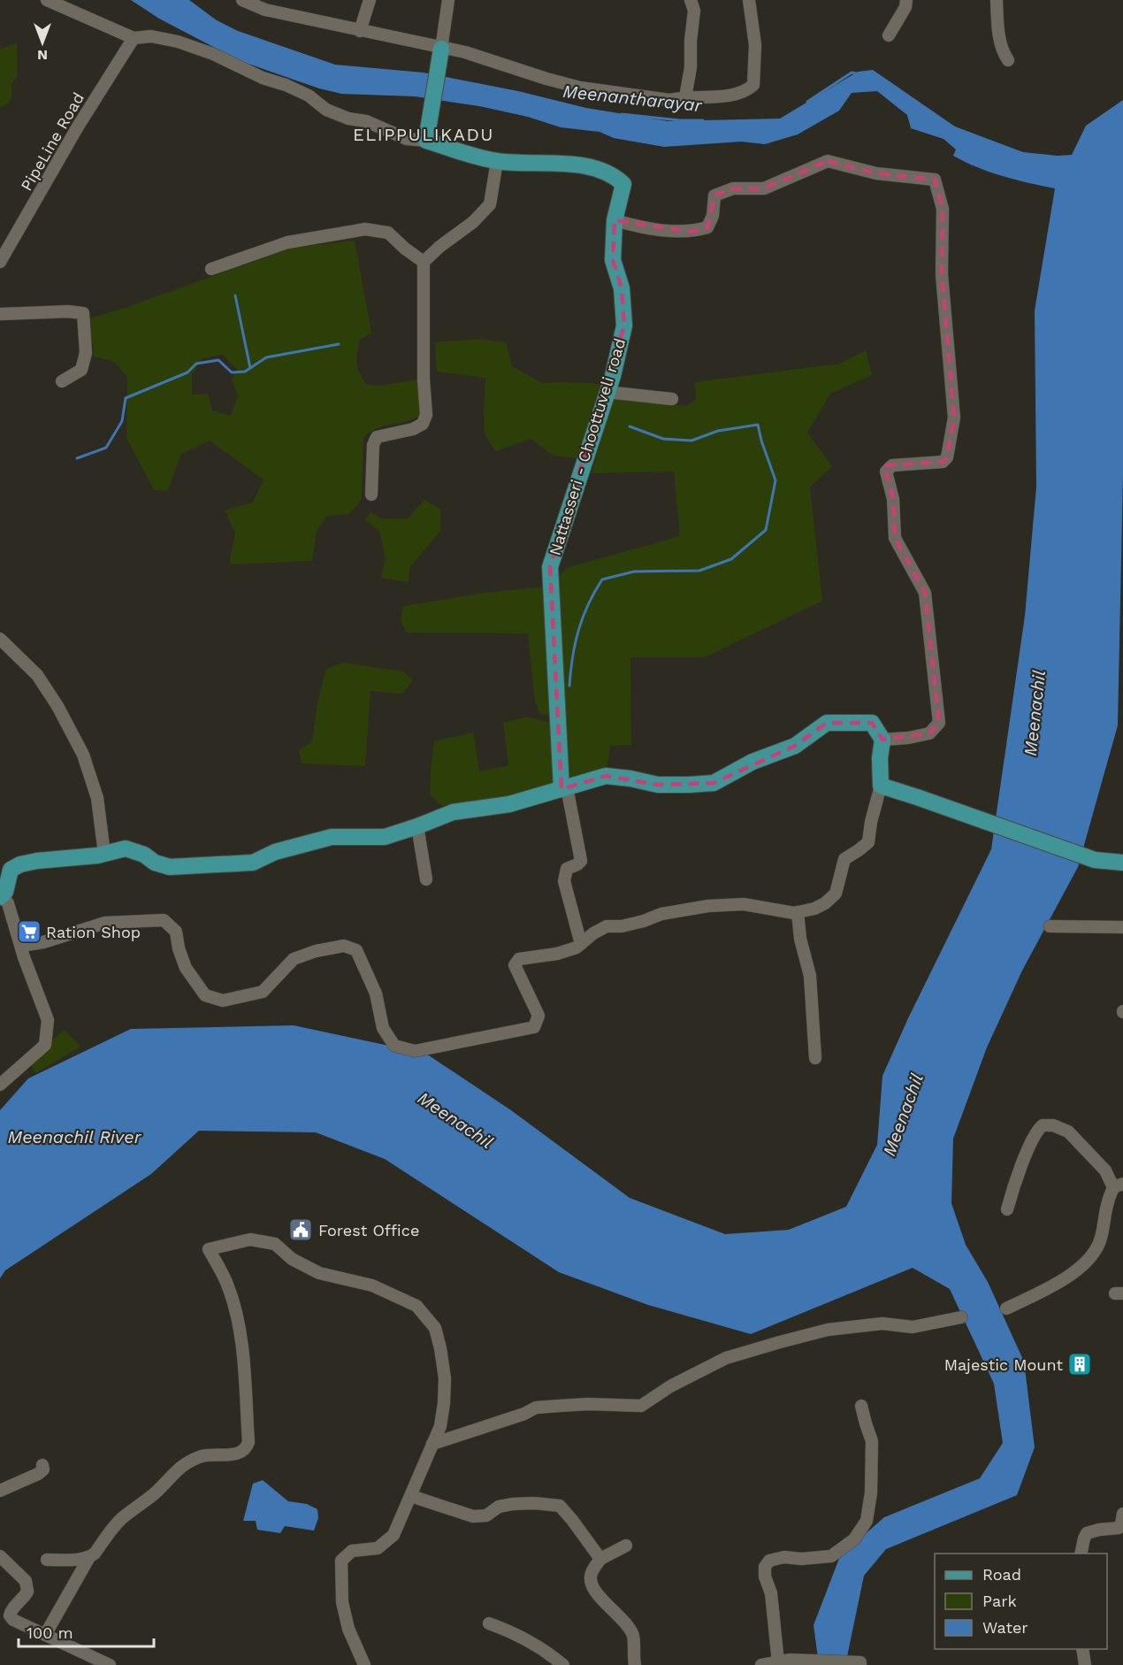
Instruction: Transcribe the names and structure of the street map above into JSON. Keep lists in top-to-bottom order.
{
  "streets": {
    "main road": ["Nattasseri - Choottuveli road"],
    "street": ["PipeLine Road"]
  },
  "crossings": [
    ["PipeLine Road", "Nattasseri - Choottuveli road"]
  ],
  "districts": ["ELIPPULIKADU"],
  "water": ["Meenantharayar", "Meenachil", "Meenachil River"],
  "places": {
    "supermarket": ["Ration Shop"],
    "public building": ["Forest Office"],
    "building": ["Majestic Mount"]
  },
  "legend": ["Road", "Park", "Water"],
  "scale_bar": "100 m",
  "north": "bottom"
}
